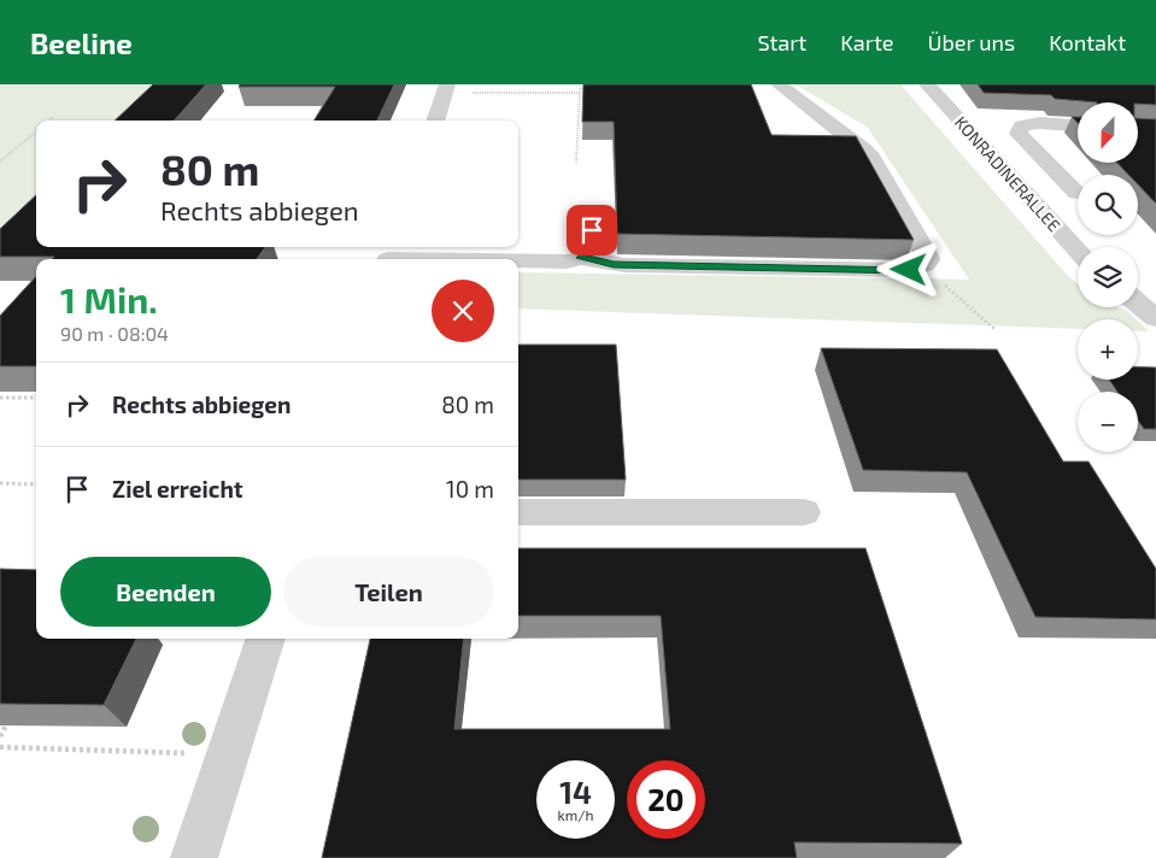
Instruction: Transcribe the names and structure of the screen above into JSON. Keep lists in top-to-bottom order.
{
  "streets": {
    "street": ["KONRADINERALLEE"]
  },
  "north": "bottom",
  "page": {
    "header": "Beeline",
    "nav": [
      "Start",
      "Karte",
      "Über uns",
      "Kontakt"
    ],
    "map_buttons": ["+", "−"],
    "turn": ["80 m", "Rechts abbiegen"],
    "heading": ["1 Min.", "90 m · 08:04"],
    "list": [
      {
        "name": "Rechts abbiegen",
        "value": "80 m"
      },
      {
        "name": "Ziel erreicht",
        "value": "10 m"
      }
    ],
    "buttons": ["Beenden", "Teilen"],
    "speed": "14 km/h",
    "limit": "20"
  }
}
